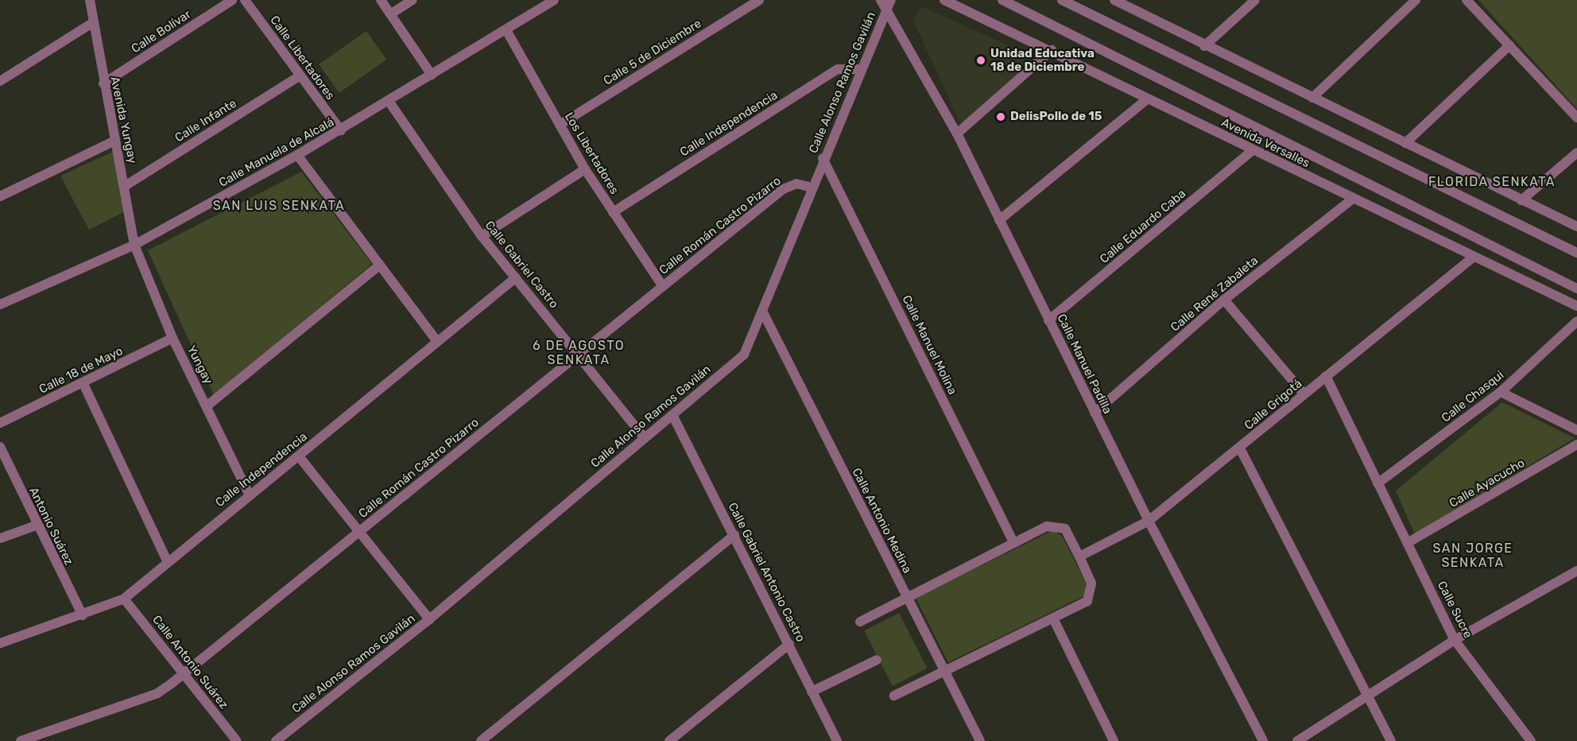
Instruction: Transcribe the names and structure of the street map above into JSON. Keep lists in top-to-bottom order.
{
  "streets": {
    "street": [
      "Calle Bolívar",
      "Calle 5 de Diciembre",
      "Calle Libertadores",
      "Calle Alonso Ramos Gavilán",
      "Avenida Yungay",
      "Calle Infante",
      "Calle Independencia",
      "Avenida Versalles",
      "Calle Manuela de Alcalá",
      "Los Libertadores",
      "Calle Román Castro Pizarro",
      "Calle Eduardo Caba",
      "Calle Gabriel Castro",
      "Calle René Zabaleta",
      "Calle Manuel Molina",
      "Calle Manuel Padilla",
      "Yungay",
      "Calle 18 de Mayo",
      "Calle Chasqui",
      "Calle Grigotá",
      "Calle Ayacucho",
      "Calle Antonio Medina",
      "Antonio Suárez",
      "Calle Gabriel Antonio Castro",
      "Calle Sucre",
      "Calle Antonio Suárez"
    ]
  },
  "crossings": [
    ["Calle Bolívar", "Avenida Yungay"],
    ["Calle 5 de Diciembre", "Los Libertadores"],
    ["Calle Libertadores", "Calle Infante"],
    ["Calle Libertadores", "Calle Manuela de Alcalá"],
    ["Calle Alonso Ramos Gavilán", "Calle Independencia"],
    ["Calle Alonso Ramos Gavilán", "Calle Román Castro Pizarro"],
    ["Calle Alonso Ramos Gavilán", "Calle Gabriel Castro"],
    ["Calle Alonso Ramos Gavilán", "Calle Manuel Molina"],
    ["Calle Alonso Ramos Gavilán", "Calle Manuel Padilla"],
    ["Calle Alonso Ramos Gavilán", "Calle Antonio Medina"],
    ["Calle Alonso Ramos Gavilán", "Calle Gabriel Antonio Castro"],
    ["Avenida Yungay", "Calle Infante"],
    ["Avenida Yungay", "Calle Manuela de Alcalá"],
    ["Avenida Yungay", "Yungay"],
    ["Calle Independencia", "Los Libertadores"],
    ["Calle Independencia", "Calle Gabriel Castro"],
    ["Calle Independencia", "Yungay"],
    ["Calle Independencia", "Antonio Suárez"],
    ["Calle Independencia", "Calle Antonio Suárez"],
    ["Avenida Versalles", "Calle Eduardo Caba"],
    ["Avenida Versalles", "Calle René Zabaleta"],
    ["Avenida Versalles", "Calle Grigotá"],
    ["Calle Manuela de Alcalá", "Los Libertadores"],
    ["Calle Manuela de Alcalá", "Calle Gabriel Castro"],
    ["Calle Manuela de Alcalá", "Yungay"],
    ["Los Libertadores", "Calle Román Castro Pizarro"],
    ["Calle Román Castro Pizarro", "Calle Gabriel Castro"],
    ["Calle Román Castro Pizarro", "Calle Antonio Suárez"],
    ["Calle Eduardo Caba", "Calle Manuel Padilla"],
    ["Calle René Zabaleta", "Calle Manuel Padilla"],
    ["Calle Manuel Padilla", "Calle Grigotá"],
    ["Yungay", "Calle 18 de Mayo"],
    ["Calle Chasqui", "Calle Sucre"],
    ["Calle Grigotá", "Calle Sucre"],
    ["Calle Ayacucho", "Calle Sucre"]
  ],
  "districts": [
    "FLORIDA SENKATA",
    "SAN LUIS SENKATA",
    "6 DE AGOSTO SENKATA",
    "SAN JORGE SENKATA"
  ],
  "places": ["Unidad Educativa 18 de Diciembre", "DelisPollo de 15"]
}
